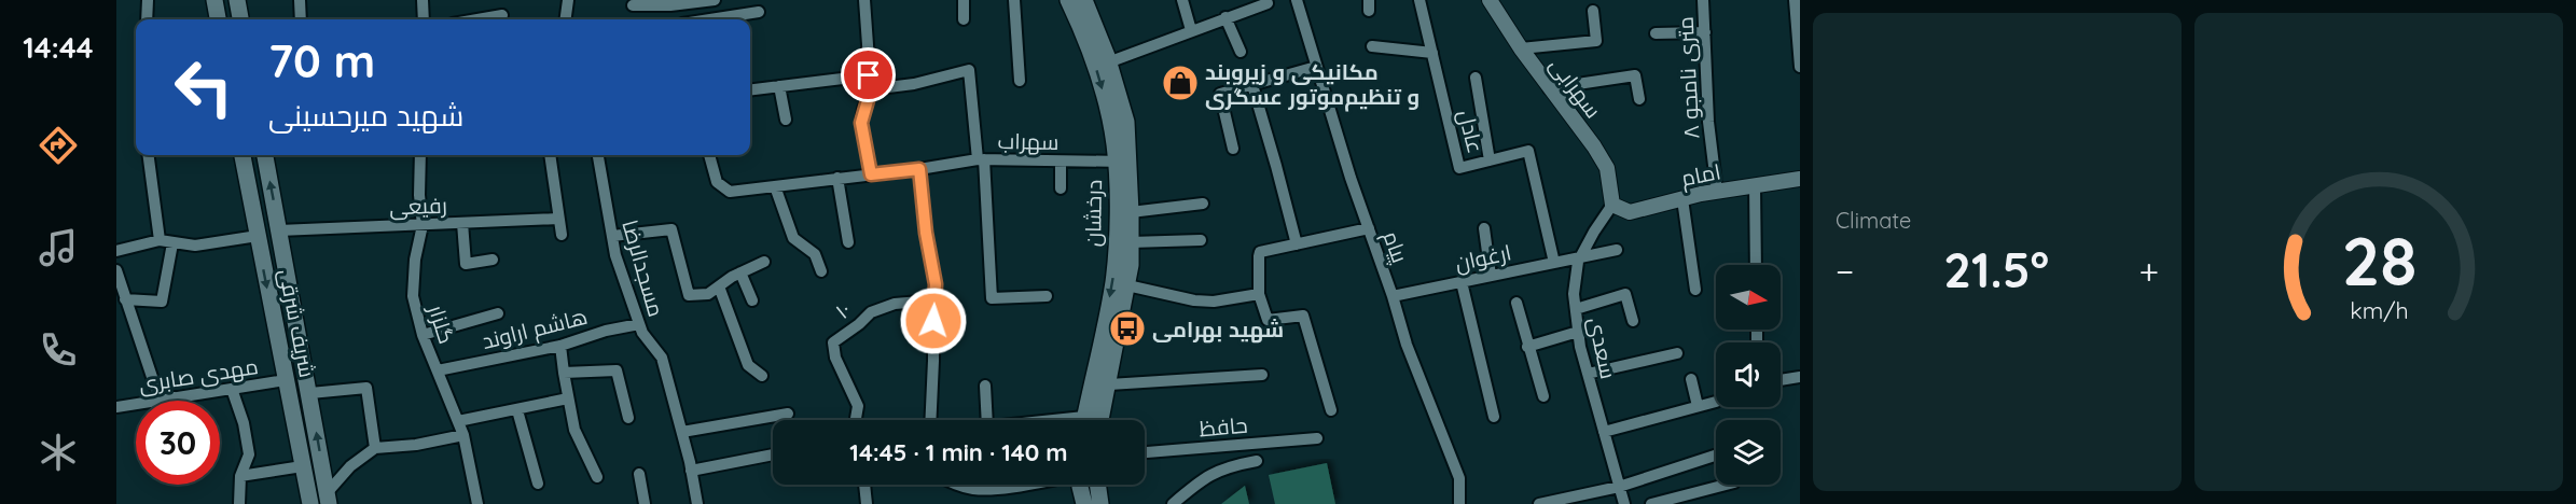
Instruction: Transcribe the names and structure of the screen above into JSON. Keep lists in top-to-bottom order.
{
  "streets": {
    "main road": ["درخشان", "شریف شرقی"],
    "street": [
      "۸ متری نامجو",
      "سهرابی",
      "عادل",
      "سهراب",
      "امام",
      "رفیعی",
      "پیام",
      "ارغوان",
      "مسجدالرضا",
      "۱۰",
      "گلزار",
      "هاشم اراوند",
      "سعدی",
      "مهدی صابری",
      "حافظ"
    ]
  },
  "crossings": [
    ["۸ متری نامجو", "امام"],
    ["سهرابی", "امام"],
    ["سهرابی", "سعدی"],
    ["عادل", "ارغوان"],
    ["سهراب", "درخشان"],
    ["امام", "سعدی"],
    ["رفیعی", "شریف شرقی"],
    ["رفیعی", "گلزار"],
    ["پیام", "ارغوان"],
    ["ارغوان", "سعدی"],
    ["مسجدالرضا", "هاشم اراوند"],
    ["شریف شرقی", "مهدی صابری"],
    ["گلزار", "هاشم اراوند"]
  ],
  "places": {
    "shop": ["مکانیکی و زیروبند و تنظیم‌موتور عسگری"],
    "bus stop": ["شهید بهرامی"]
  },
  "north": "right",
  "page": {
    "tabs": "14:44",
    "tile": "Climate",
    "turn": ["70 m", "شهید میرحسینی"],
    "heat": ["−", "21.5°", "+"],
    "limit": "30",
    "trip": "14:45 · 1 min · 140 m",
    "gauge": ["28", "km/h"]
  }
}
